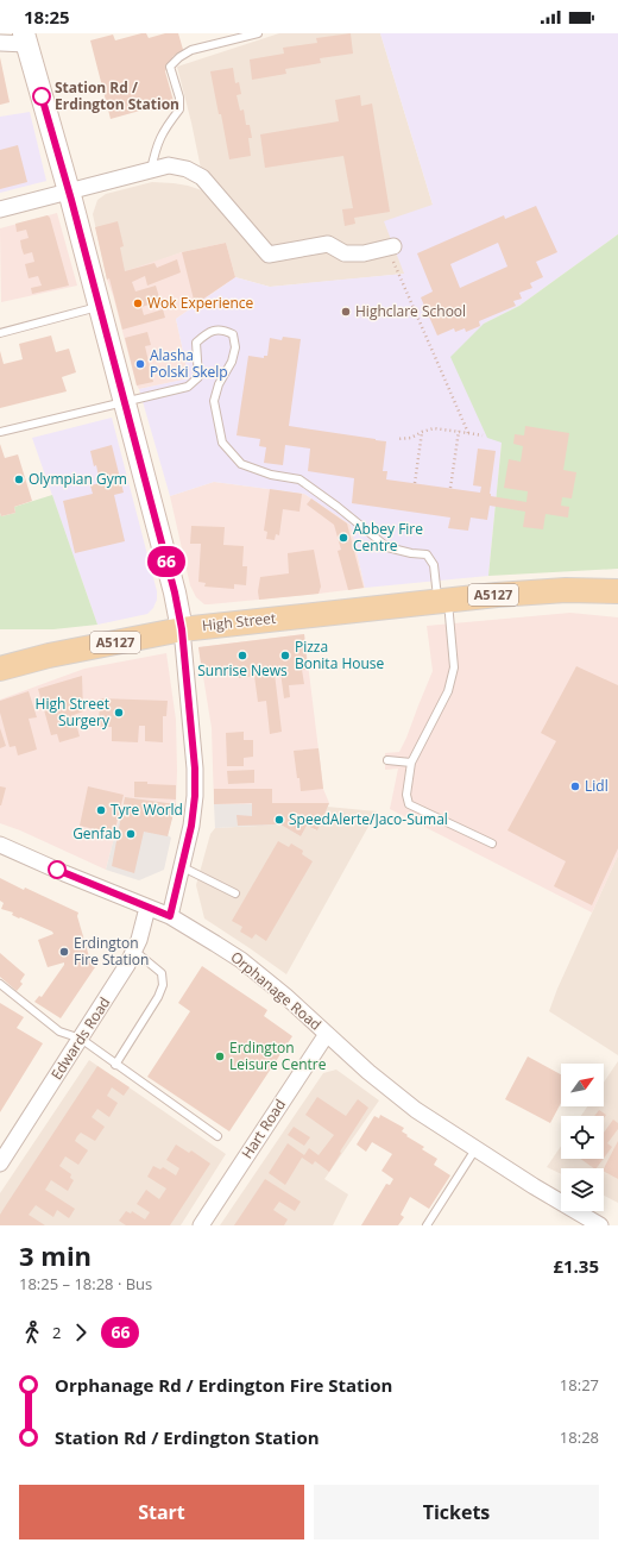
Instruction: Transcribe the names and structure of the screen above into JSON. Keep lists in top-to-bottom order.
{
  "streets": {
    "main road": ["A5127", "High Street"],
    "street": ["Orphanage Road", "Edwards Road", "Hart Road"]
  },
  "crossings": [
    ["A5127", "High Street"],
    ["Orphanage Road", "Edwards Road"],
    ["Orphanage Road", "Hart Road"]
  ],
  "places": [
    "Station Rd / Erdington Station",
    "Wok Experience",
    "Highclare School",
    "Alasha Polski Skelp",
    "Olympian Gym",
    "Abbey Fire Centre",
    "Sunrise News",
    "Pizza Bonita House",
    "High Street Surgery",
    "Lidl",
    "Tyre World",
    "SpeedAlerte/Jaco-Sumal",
    "Genfab",
    "Erdington Fire Station",
    "Erdington Leisure Centre"
  ],
  "lines": ["bus line 66"],
  "north": "top right",
  "page": {
    "status": "18:25",
    "on_map": "66",
    "heading": ["3 min", "18:25 – 18:28 · Bus", "£1.35"],
    "legs": ["2", "66"],
    "list": [
      {
        "name": "Orphanage Rd / Erdington Fire Station",
        "value": "18:27"
      },
      {
        "name": "Station Rd / Erdington Station",
        "value": "18:28"
      }
    ],
    "buttons": ["Start", "Tickets"]
  }
}
